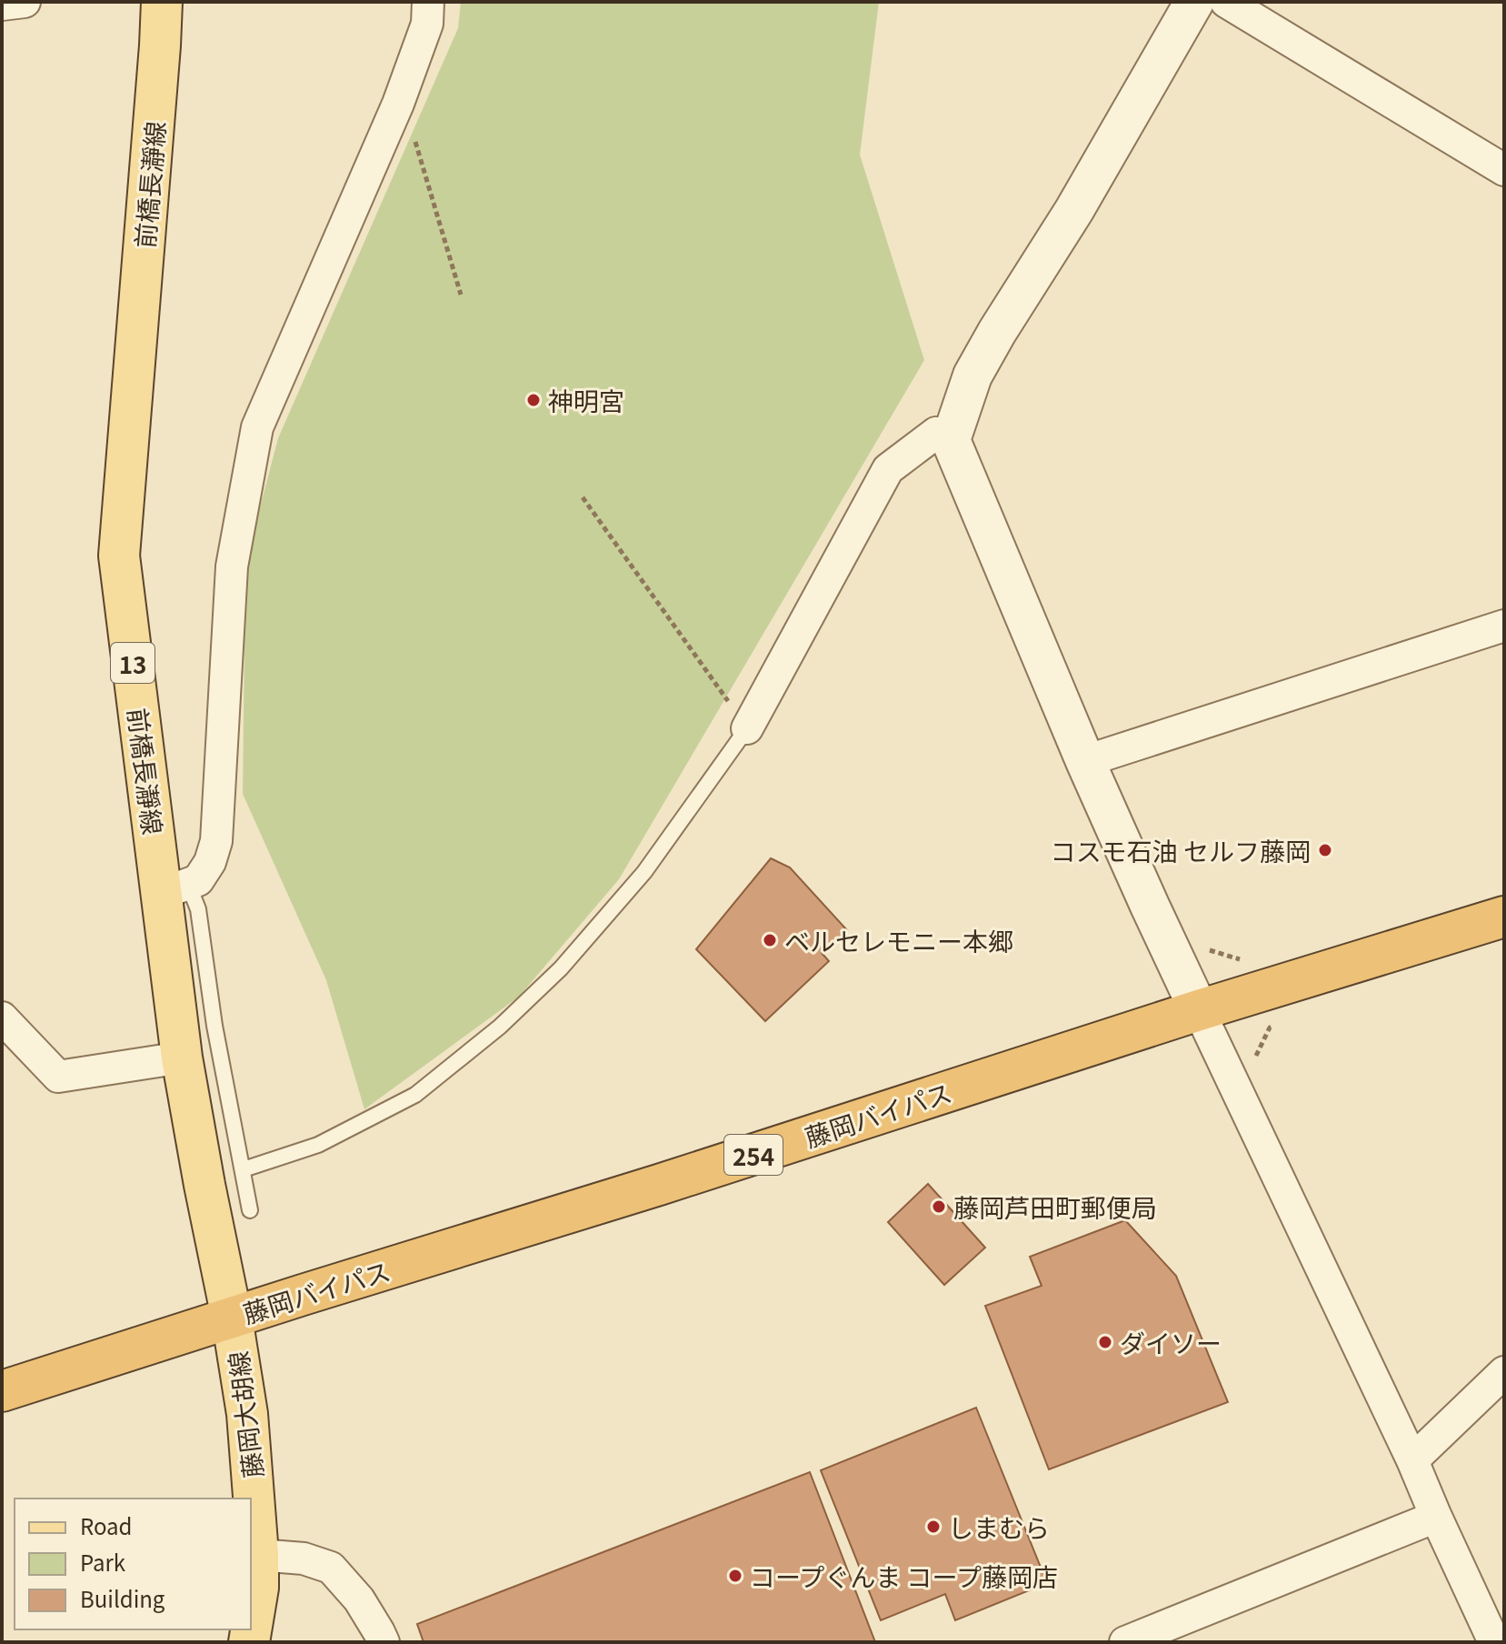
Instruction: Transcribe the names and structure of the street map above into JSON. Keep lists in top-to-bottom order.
{
  "streets": {
    "highway": ["藤岡バイパス", "254"],
    "main road": ["前橋長瀞線", "13", "藤岡大胡線"]
  },
  "crossings": [
    ["前橋長瀞線", "藤岡バイパス"],
    ["前橋長瀞線", "藤岡大胡線"],
    ["藤岡バイパス", "藤岡大胡線"]
  ],
  "places": [
    "神明宮",
    "コスモ石油 セルフ藤岡",
    "ベルセレモニー本郷",
    "藤岡芦田町郵便局",
    "ダイソー",
    "しまむら",
    "コープぐんま コープ藤岡店"
  ],
  "legend": ["Road", "Park", "Building"]
}
